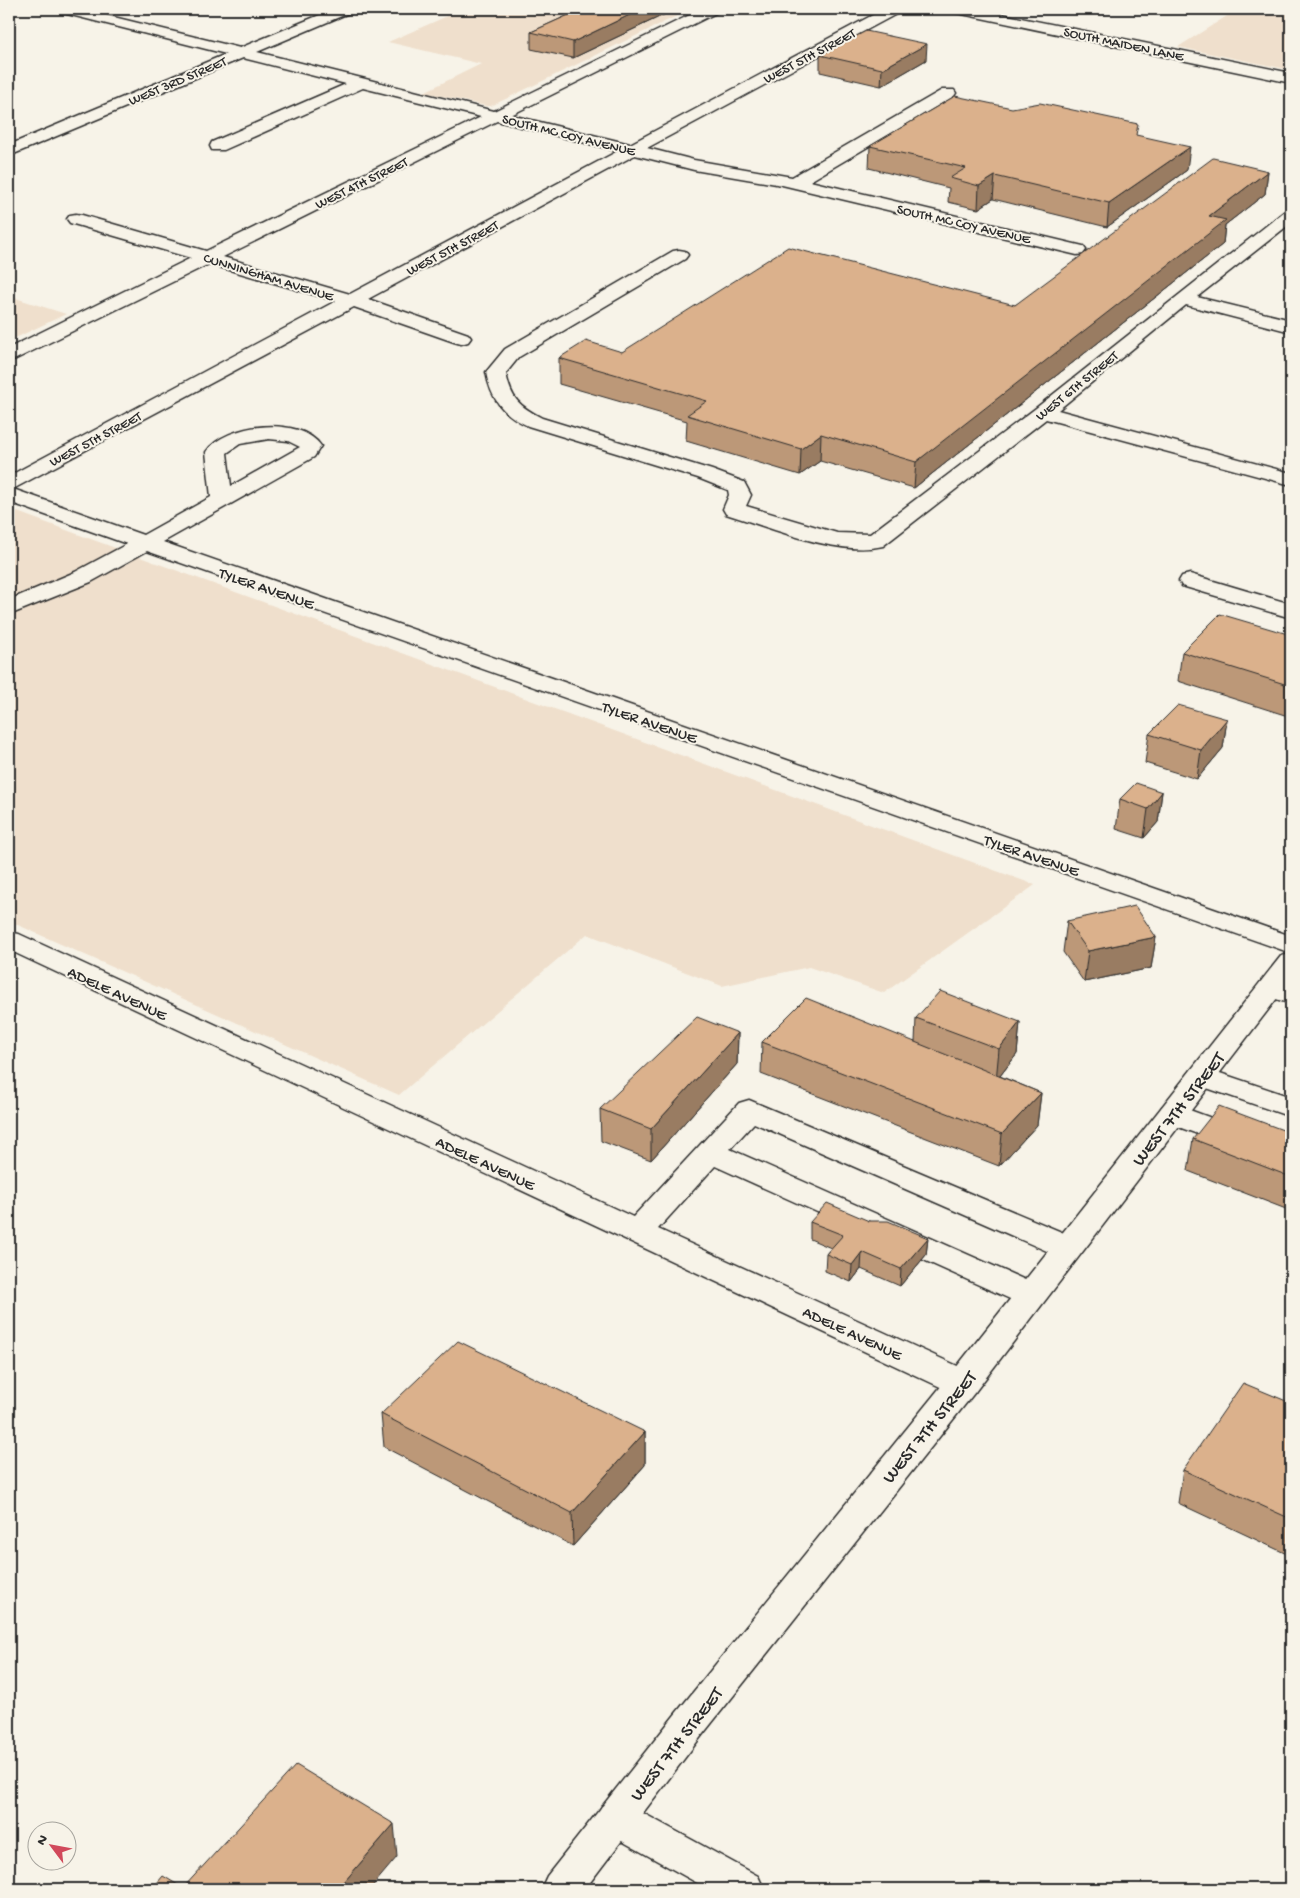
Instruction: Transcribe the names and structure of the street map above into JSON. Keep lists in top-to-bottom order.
{
  "streets": {
    "street": [
      "SOUTH MAIDEN LANE",
      "WEST 5TH STREET",
      "WEST 3RD STREET",
      "SOUTH MC COY AVENUE",
      "WEST 4TH STREET",
      "CUNNINGHAM AVENUE",
      "WEST 6TH STREET",
      "TYLER AVENUE",
      "ADELE AVENUE",
      "WEST 7TH STREET"
    ]
  },
  "crossings": [
    ["WEST 5TH STREET", "SOUTH MC COY AVENUE"],
    ["WEST 5TH STREET", "CUNNINGHAM AVENUE"],
    ["WEST 3RD STREET", "SOUTH MC COY AVENUE"],
    ["SOUTH MC COY AVENUE", "WEST 4TH STREET"],
    ["WEST 4TH STREET", "CUNNINGHAM AVENUE"],
    ["ADELE AVENUE", "WEST 7TH STREET"]
  ],
  "north": "top left"
}
